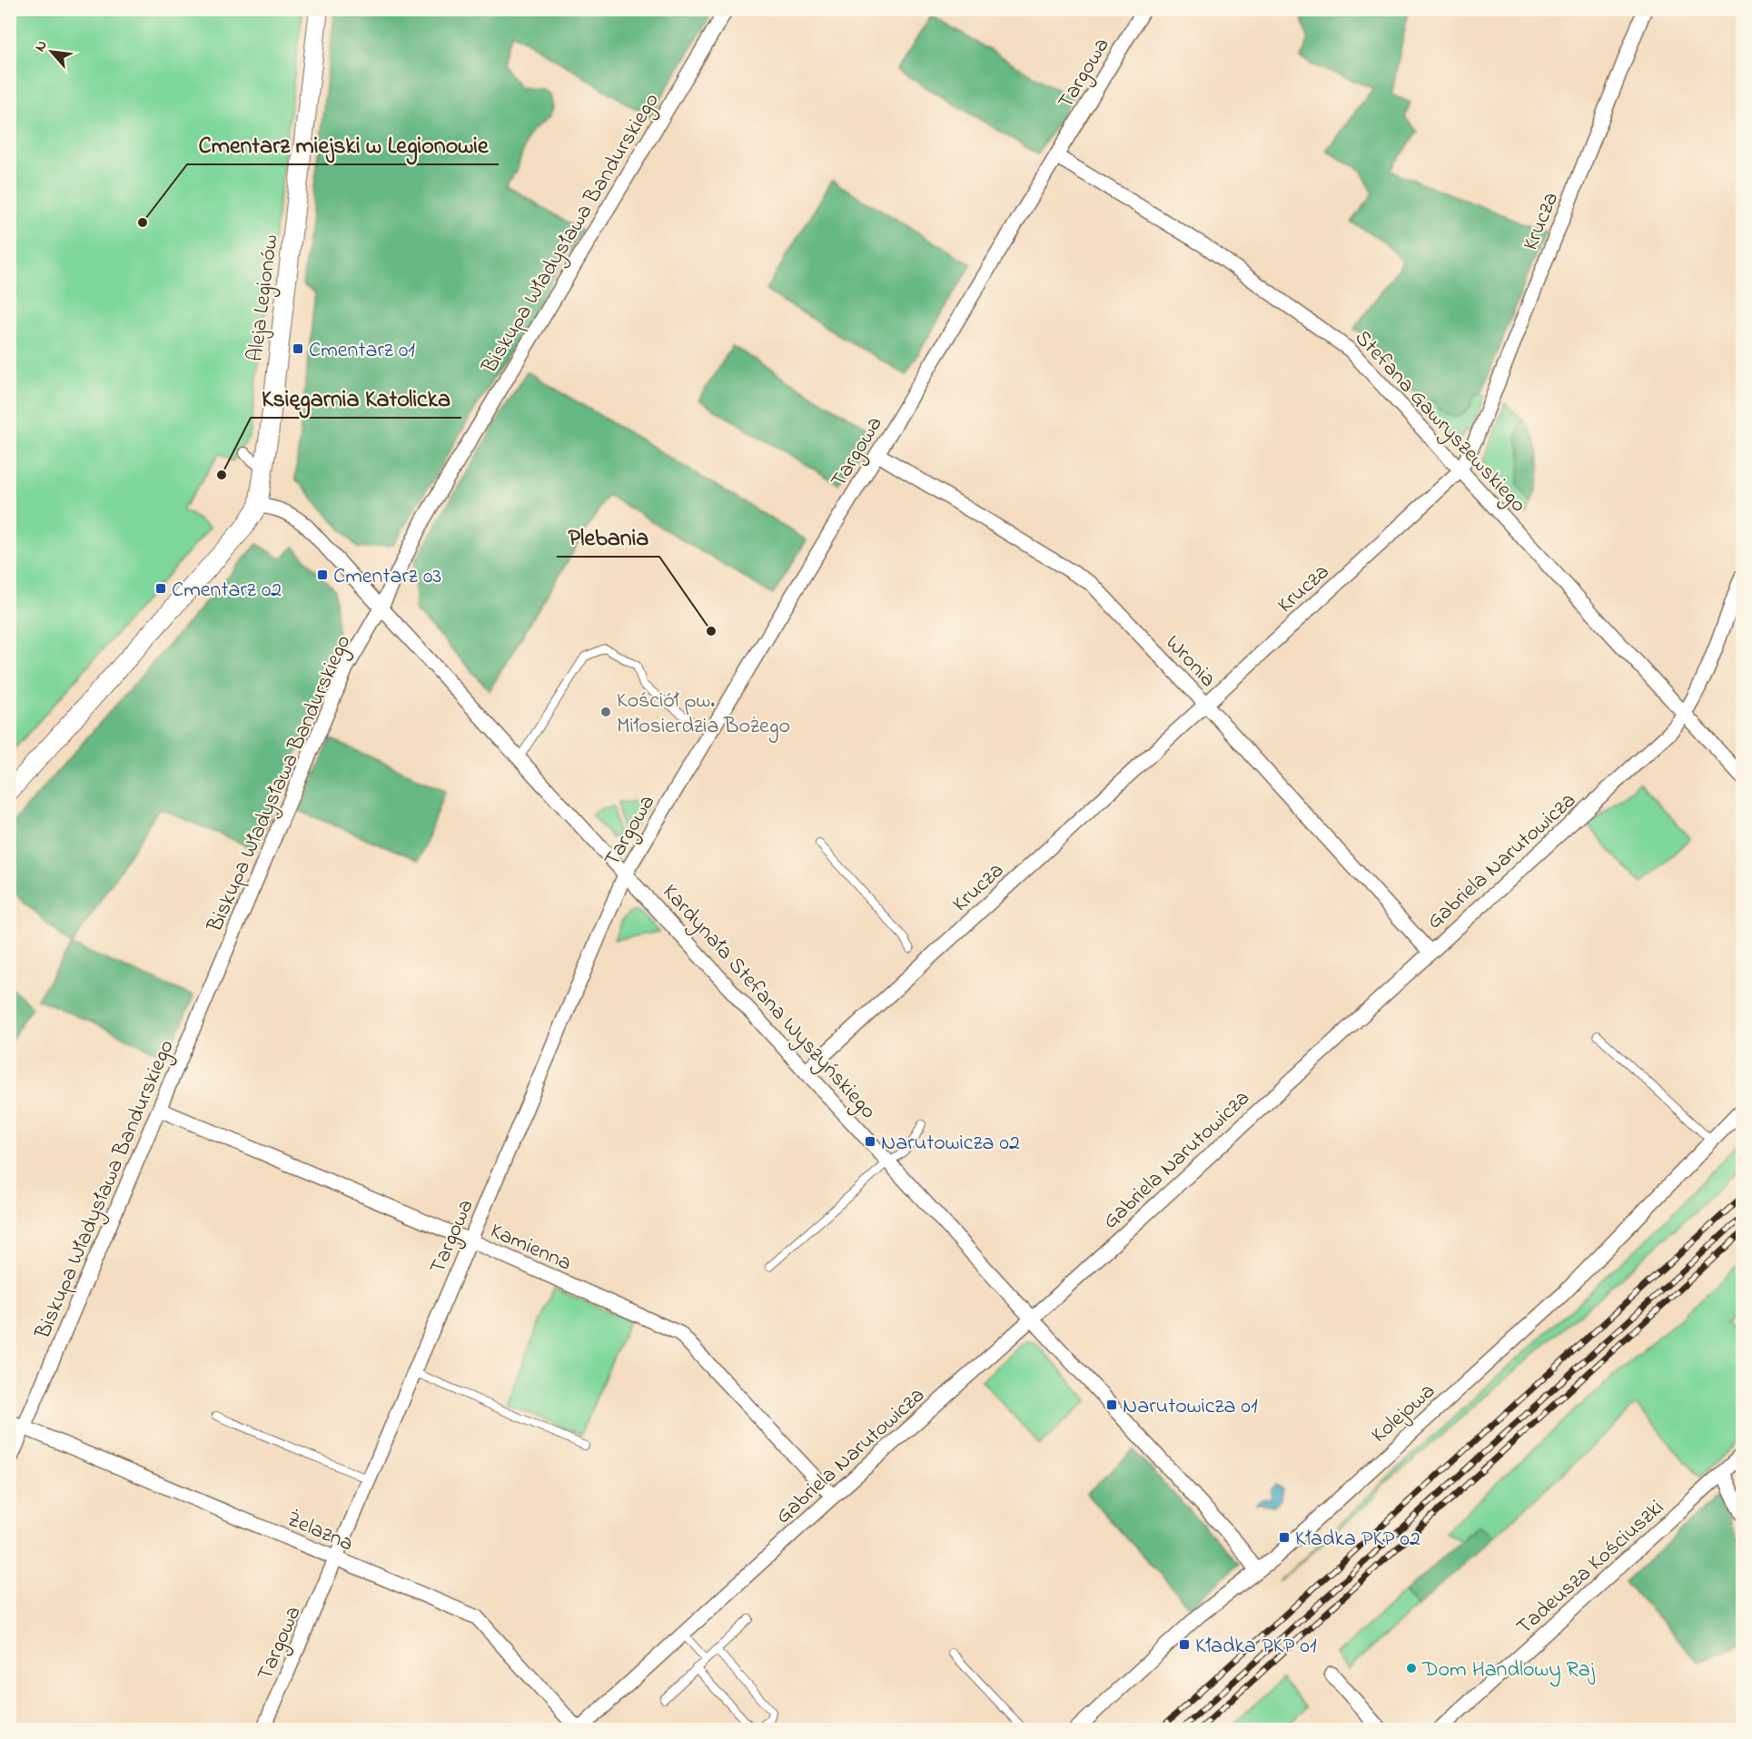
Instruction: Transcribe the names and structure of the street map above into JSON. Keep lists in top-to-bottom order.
{
  "streets": {
    "street": [
      "Targowa",
      "Krucza",
      "Biskupa Władysława Bandurskiego",
      "Aleja Legionów",
      "Stefana Gawryszewskiego",
      "Wronia",
      "Gabriela Narutowicza",
      "Kardynała Stefana Wyszyńskiego",
      "Kamienna",
      "Kolejowa",
      "Żelazna",
      "Tadeusza Kościuszki"
    ]
  },
  "crossings": [
    ["Targowa", "Stefana Gawryszewskiego"],
    ["Targowa", "Wronia"],
    ["Targowa", "Kardynała Stefana Wyszyńskiego"],
    ["Targowa", "Kamienna"],
    ["Targowa", "Żelazna"],
    ["Krucza", "Stefana Gawryszewskiego"],
    ["Krucza", "Wronia"],
    ["Krucza", "Kardynała Stefana Wyszyńskiego"],
    ["Biskupa Władysława Bandurskiego", "Kardynała Stefana Wyszyńskiego"],
    ["Biskupa Władysława Bandurskiego", "Kamienna"],
    ["Biskupa Władysława Bandurskiego", "Żelazna"],
    ["Aleja Legionów", "Kardynała Stefana Wyszyńskiego"],
    ["Stefana Gawryszewskiego", "Gabriela Narutowicza"],
    ["Wronia", "Gabriela Narutowicza"],
    ["Gabriela Narutowicza", "Kardynała Stefana Wyszyńskiego"],
    ["Gabriela Narutowicza", "Kamienna"],
    ["Gabriela Narutowicza", "Żelazna"],
    ["Kardynała Stefana Wyszyńskiego", "Kolejowa"]
  ],
  "places": {
    "other": [
      "Cmentarz miejski w Legionowie",
      "Księgarnia Katolicka",
      "Plebania",
      "Kościół pw. Miłosierdzia Bożego",
      "Dom Handlowy Raj"
    ],
    "transit": [
      "Cmentarz 01",
      "Cmentarz 03",
      "Cmentarz 02",
      "Narutowicza 02",
      "Narutowicza 01",
      "Kładka PKP 02",
      "Kładka PKP 01"
    ]
  },
  "north": "top left"
}
